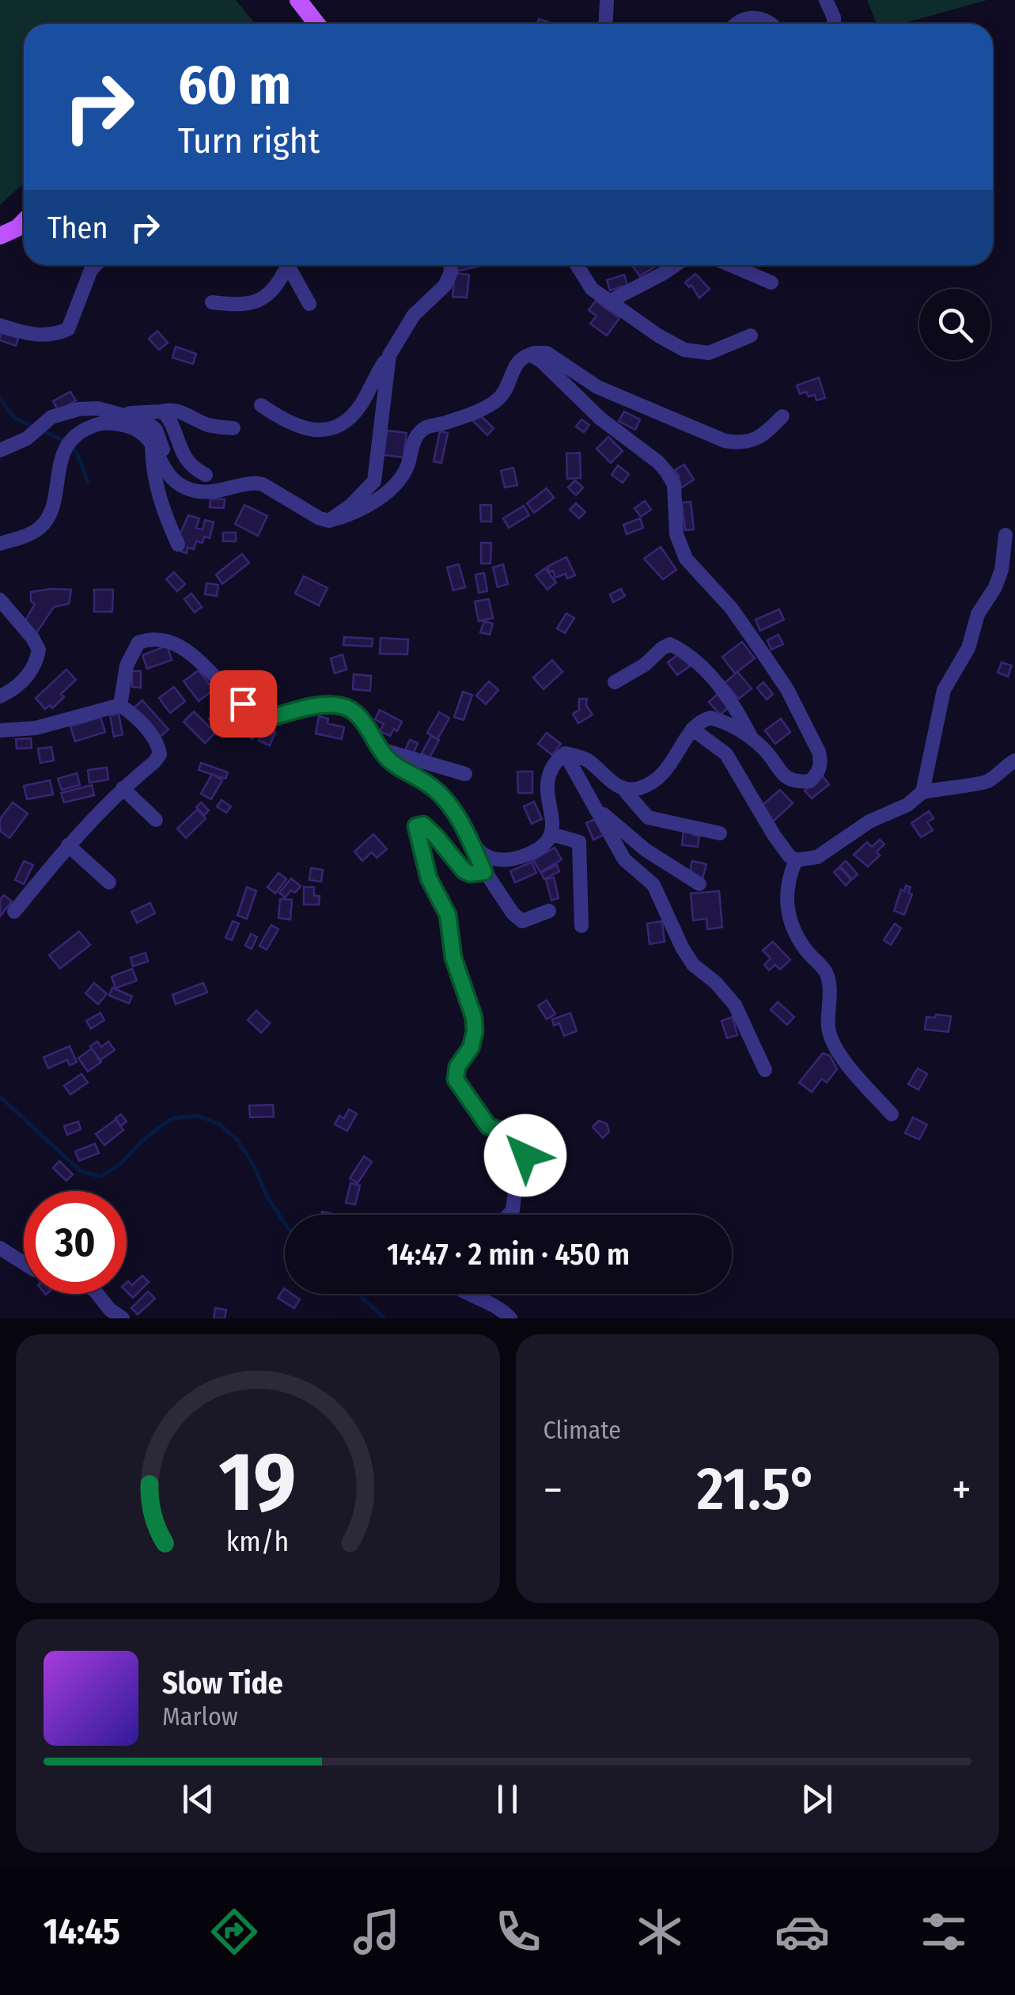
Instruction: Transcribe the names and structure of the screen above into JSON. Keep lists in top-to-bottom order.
{
  "page": {
    "turn": ["60 m", "Turn right"],
    "then": "Then",
    "limit": "30",
    "trip": "14:47 · 2 min · 450 m",
    "tile": "Climate",
    "heat": ["−", "21.5°", "+"],
    "song": ["Slow Tide", "Marlow"],
    "tabs": "14:45",
    "gauge": ["19", "km/h"]
  }
}
